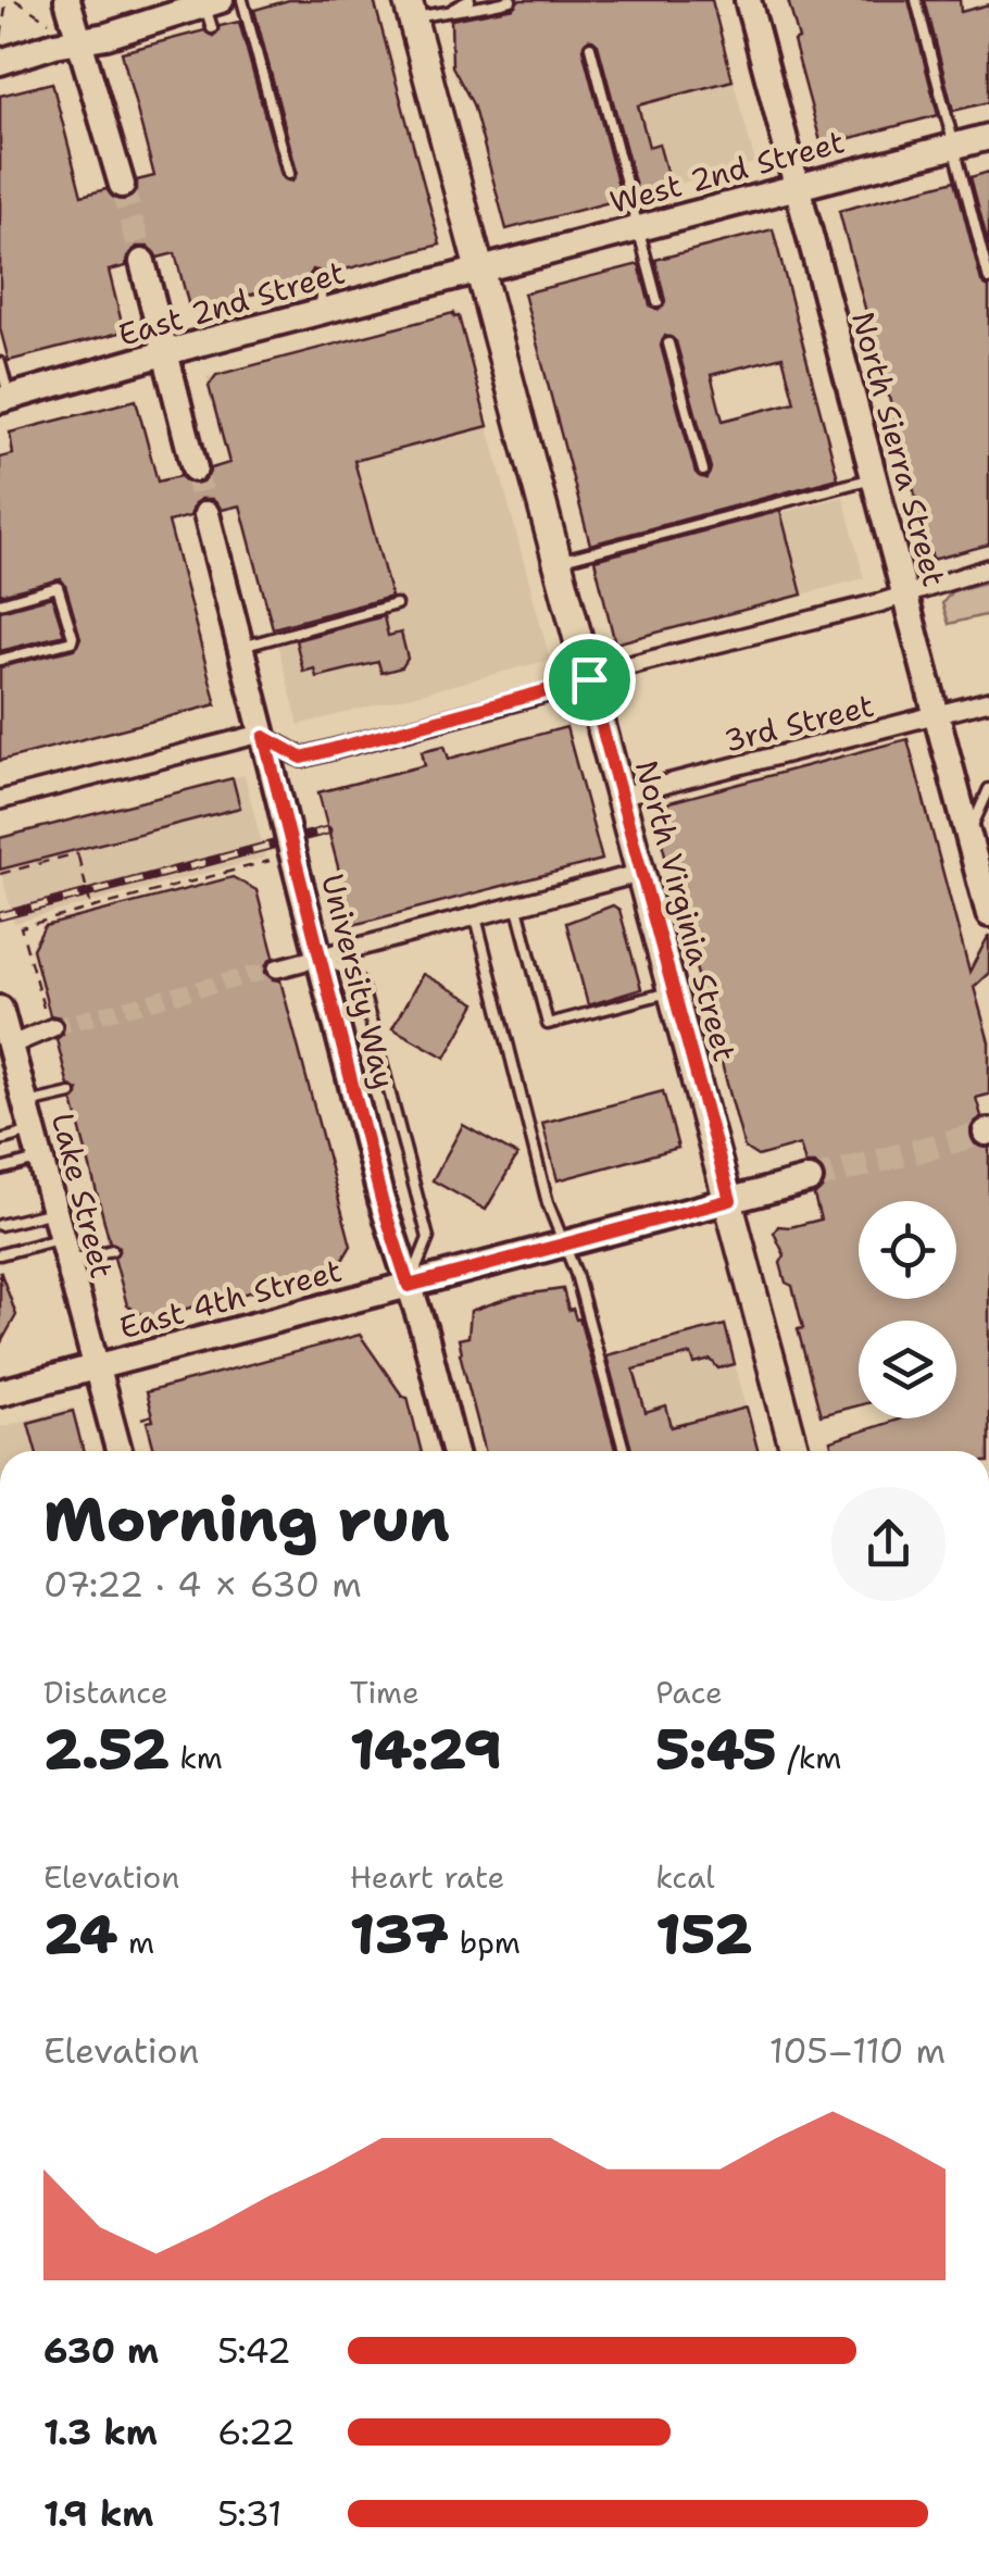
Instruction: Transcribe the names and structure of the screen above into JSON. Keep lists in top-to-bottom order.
{
  "streets": {
    "main road": [
      "West 2nd Street",
      "East 2nd Street",
      "North Sierra Street",
      "North Virginia Street",
      "University Way",
      "Lake Street",
      "East 4th Street"
    ],
    "street": ["3rd Street"]
  },
  "crossings": [
    ["West 2nd Street", "East 2nd Street"],
    ["West 2nd Street", "North Sierra Street"],
    ["West 2nd Street", "North Virginia Street"],
    ["East 2nd Street", "North Virginia Street"],
    ["North Sierra Street", "3rd Street"],
    ["3rd Street", "North Virginia Street"],
    ["North Virginia Street", "East 4th Street"],
    ["University Way", "East 4th Street"],
    ["Lake Street", "East 4th Street"]
  ],
  "page": {
    "heading": ["Morning run", "07:22 · 4 × 630 m"],
    "stats": [
      ["Distance", "2.52 km"],
      ["Time", "14:29"],
      ["Pace", "5:45 /km"],
      ["Elevation", "24 m"],
      ["Heart rate", "137 bpm"],
      ["kcal", "152"]
    ],
    "chart": ["Elevation", "105–110 m"],
    "list": [
      {
        "name": "630 m",
        "note": "5:42"
      },
      {
        "name": "1.3 km",
        "note": "6:22"
      },
      {
        "name": "1.9 km",
        "note": "5:31"
      }
    ]
  }
}
